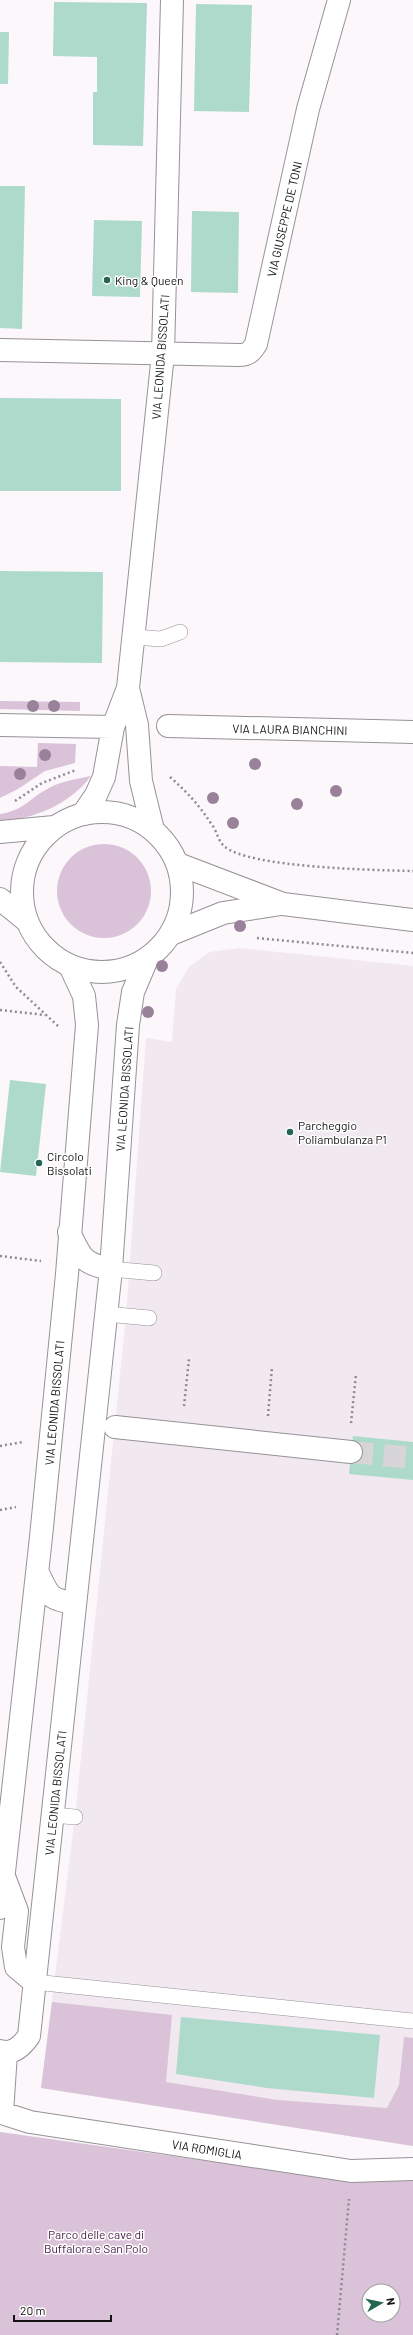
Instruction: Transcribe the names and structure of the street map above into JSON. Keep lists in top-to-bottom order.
{
  "streets": {
    "street": [
      "VIA GIUSEPPE DE TONI",
      "VIA LEONIDA BISSOLATI",
      "VIA LAURA BIANCHINI",
      "VIA ROMIGLIA"
    ]
  },
  "crossings": [
    ["VIA GIUSEPPE DE TONI", "VIA LEONIDA BISSOLATI"],
    ["VIA LEONIDA BISSOLATI", "VIA ROMIGLIA"]
  ],
  "parks": ["Parco delle cave di Buffalora e San Polo"],
  "places": ["King & Queen", "Parcheggio Poliambulanza P1", "Circolo Bissolati"],
  "scale_bar": "20 m",
  "north": "right"
}
